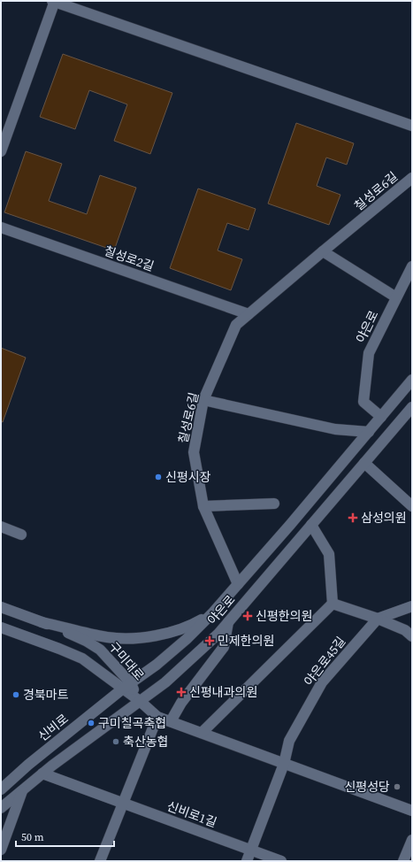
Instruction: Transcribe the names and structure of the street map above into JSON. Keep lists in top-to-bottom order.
{
  "streets": {
    "street": [
      "칠성로6길",
      "칠성로2길",
      "야은로",
      "구미대로",
      "야은로45길",
      "신비로",
      "신비로1길"
    ]
  },
  "crossings": [
    ["칠성로6길", "칠성로2길"],
    ["칠성로6길", "야은로"],
    ["야은로", "구미대로"],
    ["야은로", "신비로"],
    ["야은로", "신비로1길"],
    ["구미대로", "신비로"],
    ["야은로45길", "신비로1길"]
  ],
  "places": {
    "other": [
      "신평시장",
      "경북마트",
      "구미칠곡축협",
      "축산농협",
      "신평성당"
    ],
    "health": [
      "삼성의원",
      "신평한의원",
      "민제한의원",
      "신평내과의원"
    ]
  },
  "scale_bar": "50 m"
}
